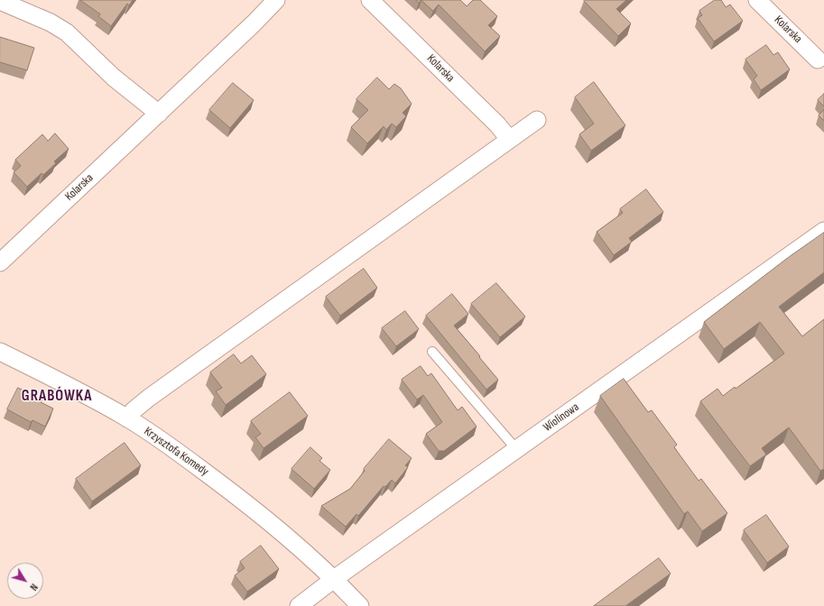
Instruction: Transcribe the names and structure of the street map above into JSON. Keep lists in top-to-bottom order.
{
  "streets": {
    "street": ["Kolarska", "Wiolinowa", "Krzysztofa Komedy"]
  },
  "crossings": [
    ["Wiolinowa", "Krzysztofa Komedy"]
  ],
  "districts": ["GRABÓWKA"],
  "north": "bottom right"
}
